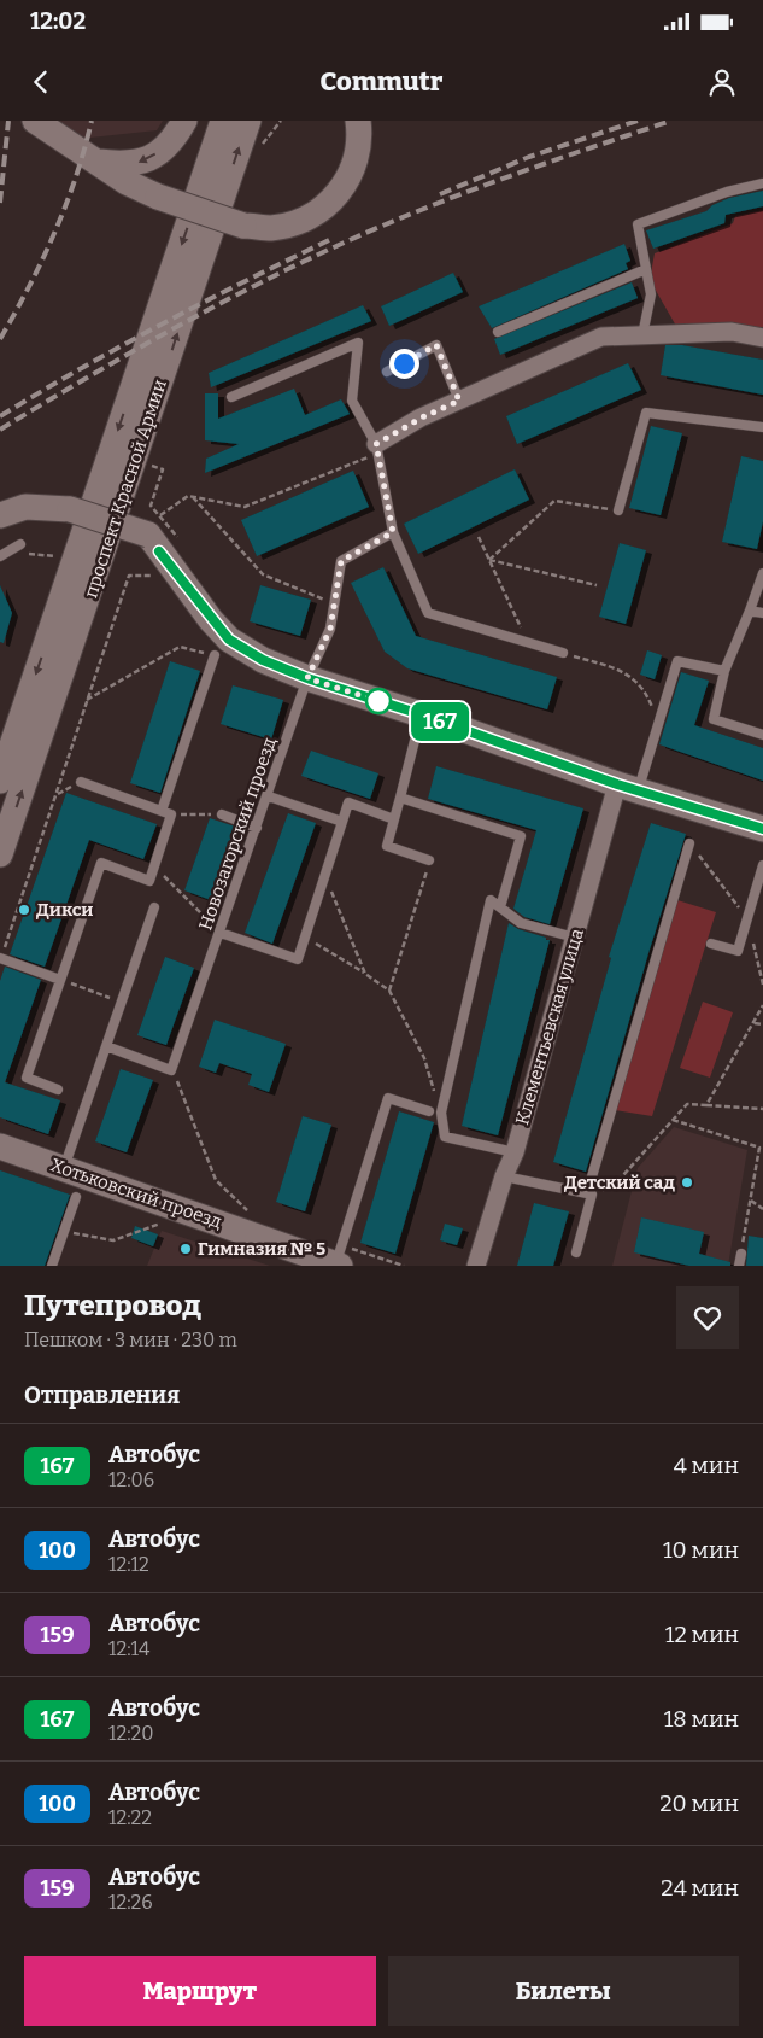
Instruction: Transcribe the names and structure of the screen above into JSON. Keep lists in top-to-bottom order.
{
  "streets": {
    "main road": ["проспект Красной Армии", "Хотьковский проезд"],
    "street": ["Клементьевская улица"],
    "lane": ["Новозагорский проезд"]
  },
  "places": ["Дикси", "Детский сад", "Гимназия № 5"],
  "lines": ["bus line 167"],
  "page": {
    "status": "12:02",
    "header": "Commutr",
    "on_map": "167",
    "heading": [
      ["Путепровод", "Пешком · 3 мин · 230 m"],
      "Отправления"
    ],
    "list": [
      {
        "mark": "167",
        "name": "Автобус",
        "note": "12:06",
        "value": "4 мин"
      },
      {
        "mark": "100",
        "name": "Автобус",
        "note": "12:12",
        "value": "10 мин"
      },
      {
        "mark": "159",
        "name": "Автобус",
        "note": "12:14",
        "value": "12 мин"
      },
      {
        "mark": "167",
        "name": "Автобус",
        "note": "12:20",
        "value": "18 мин"
      },
      {
        "mark": "100",
        "name": "Автобус",
        "note": "12:22",
        "value": "20 мин"
      },
      {
        "mark": "159",
        "name": "Автобус",
        "note": "12:26",
        "value": "24 мин"
      }
    ],
    "buttons": ["Маршрут", "Билеты"]
  }
}
